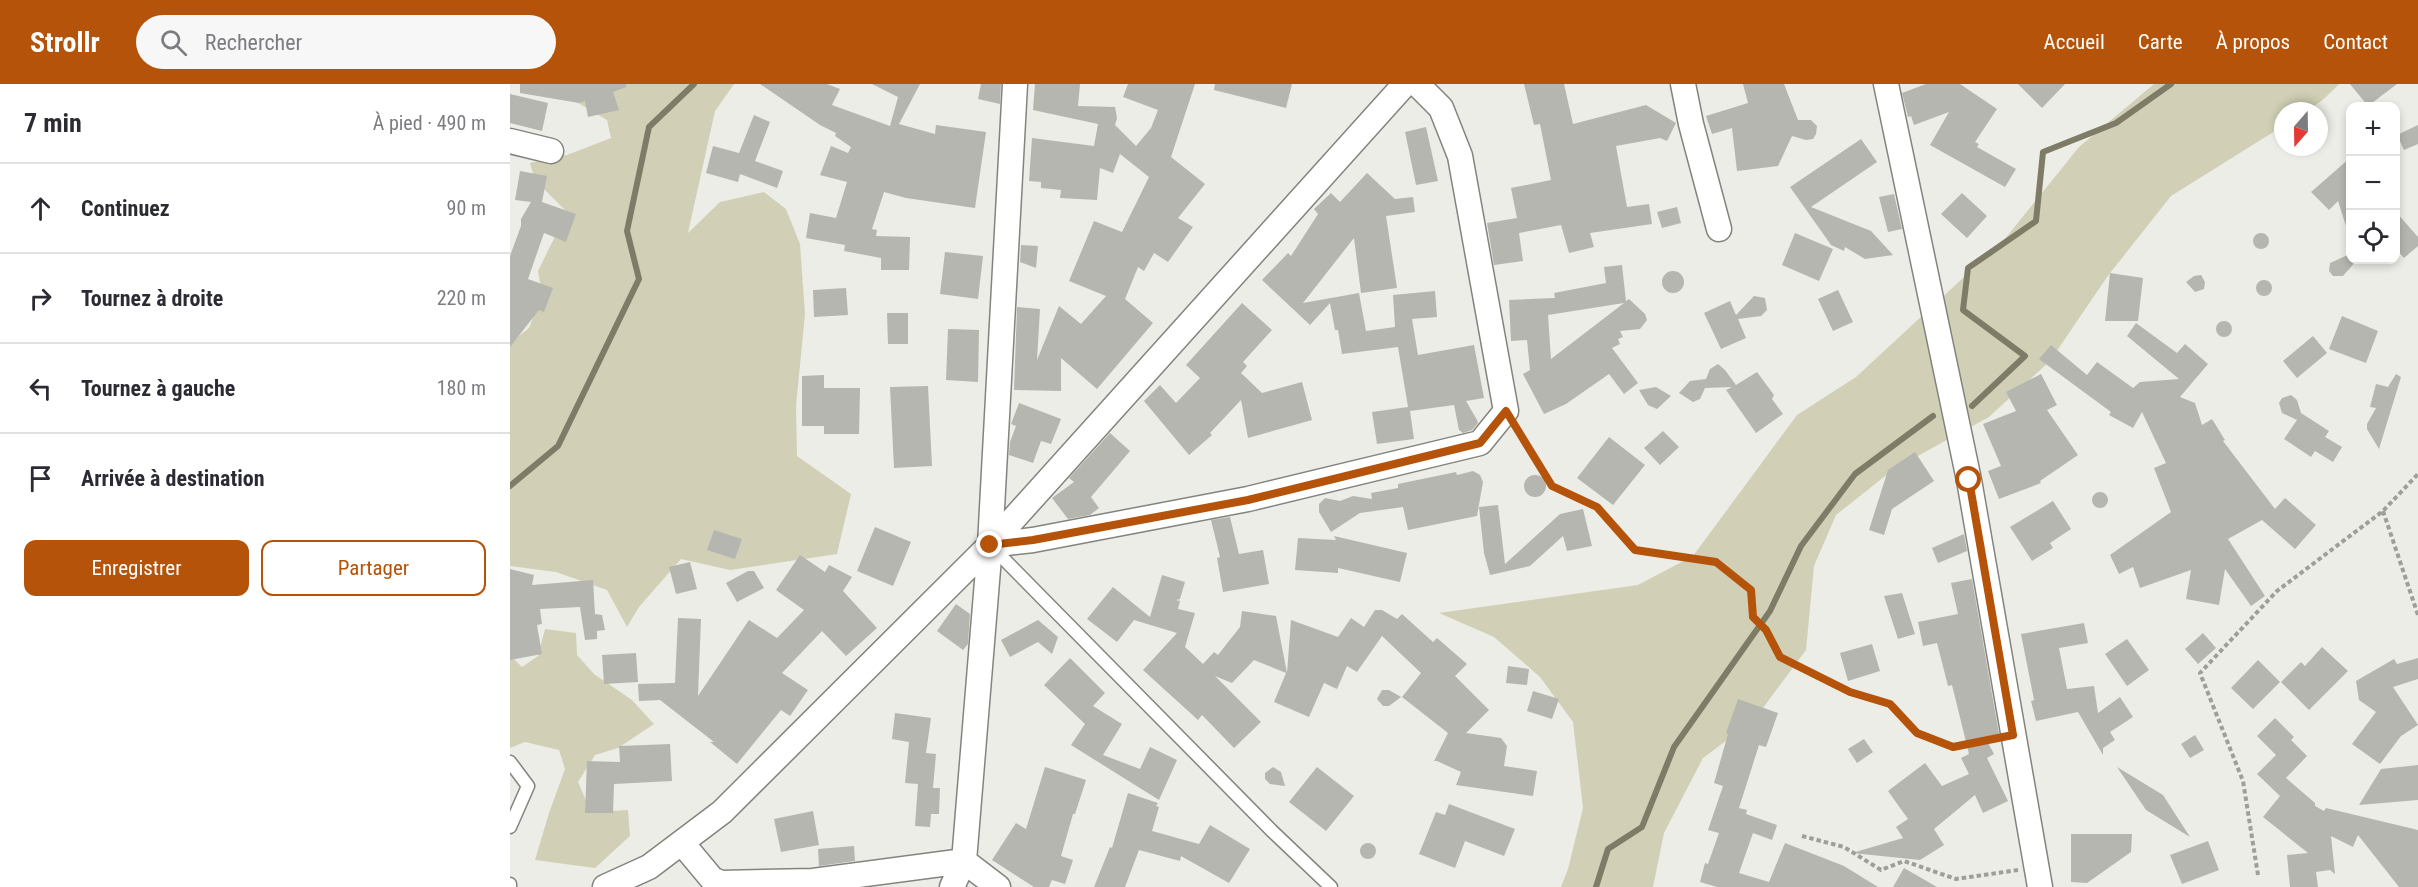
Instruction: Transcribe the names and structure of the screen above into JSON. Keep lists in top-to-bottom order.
{
  "north": "bottom",
  "page": {
    "header": "Strollr",
    "search": "Rechercher",
    "nav": [
      "Accueil",
      "Carte",
      "À propos",
      "Contact"
    ],
    "heading": ["7 min", "À pied · 490 m"],
    "map_buttons": ["+", "−"],
    "list": [
      ["Continuez", "90 m"],
      ["Tournez à droite", "220 m"],
      ["Tournez à gauche", "180 m"],
      "Arrivée à destination"
    ],
    "buttons": ["Enregistrer", "Partager"]
  }
}
